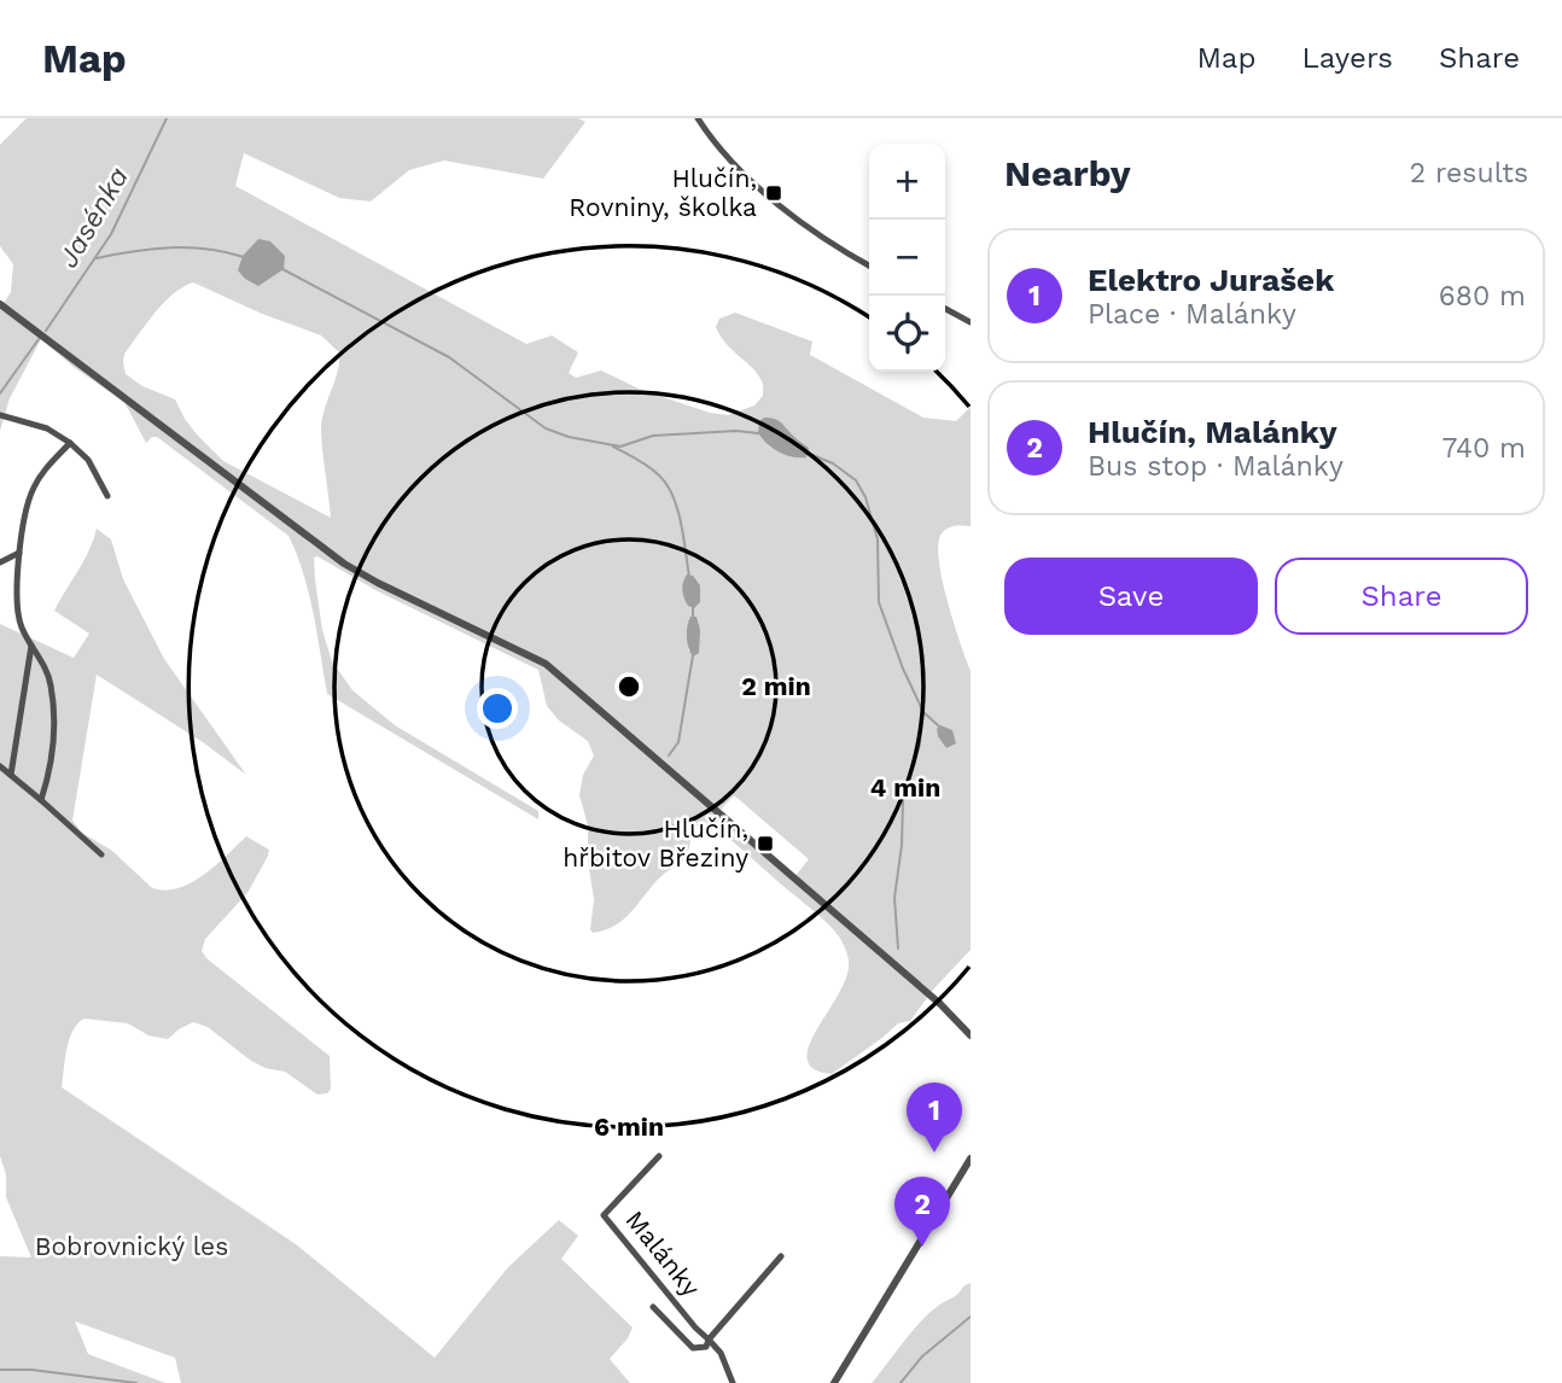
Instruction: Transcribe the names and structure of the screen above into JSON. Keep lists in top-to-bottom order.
{
  "streets": {
    "street": ["Malánky"]
  },
  "water": ["Jasénka"],
  "parks": ["Bobrovnický les"],
  "places": {
    "transit": ["Hlučín, Rovniny, školka", "Hlučín, hřbitov Březiny"]
  },
  "page": {
    "header": "Map",
    "nav": ["Map", "Layers", "Share"],
    "heading": ["Nearby", "2 results"],
    "map_buttons": ["+", "−"],
    "list": [
      {
        "mark": "1",
        "name": "Elektro Jurašek",
        "note": "Place · Malánky",
        "value": "680 m"
      },
      {
        "mark": "2",
        "name": "Hlučín, Malánky",
        "note": "Bus stop · Malánky",
        "value": "740 m"
      }
    ],
    "buttons": ["Save", "Share"],
    "pins": ["1", "2"]
  },
  "rings": ["2 min", "4 min", "6 min"]
}
